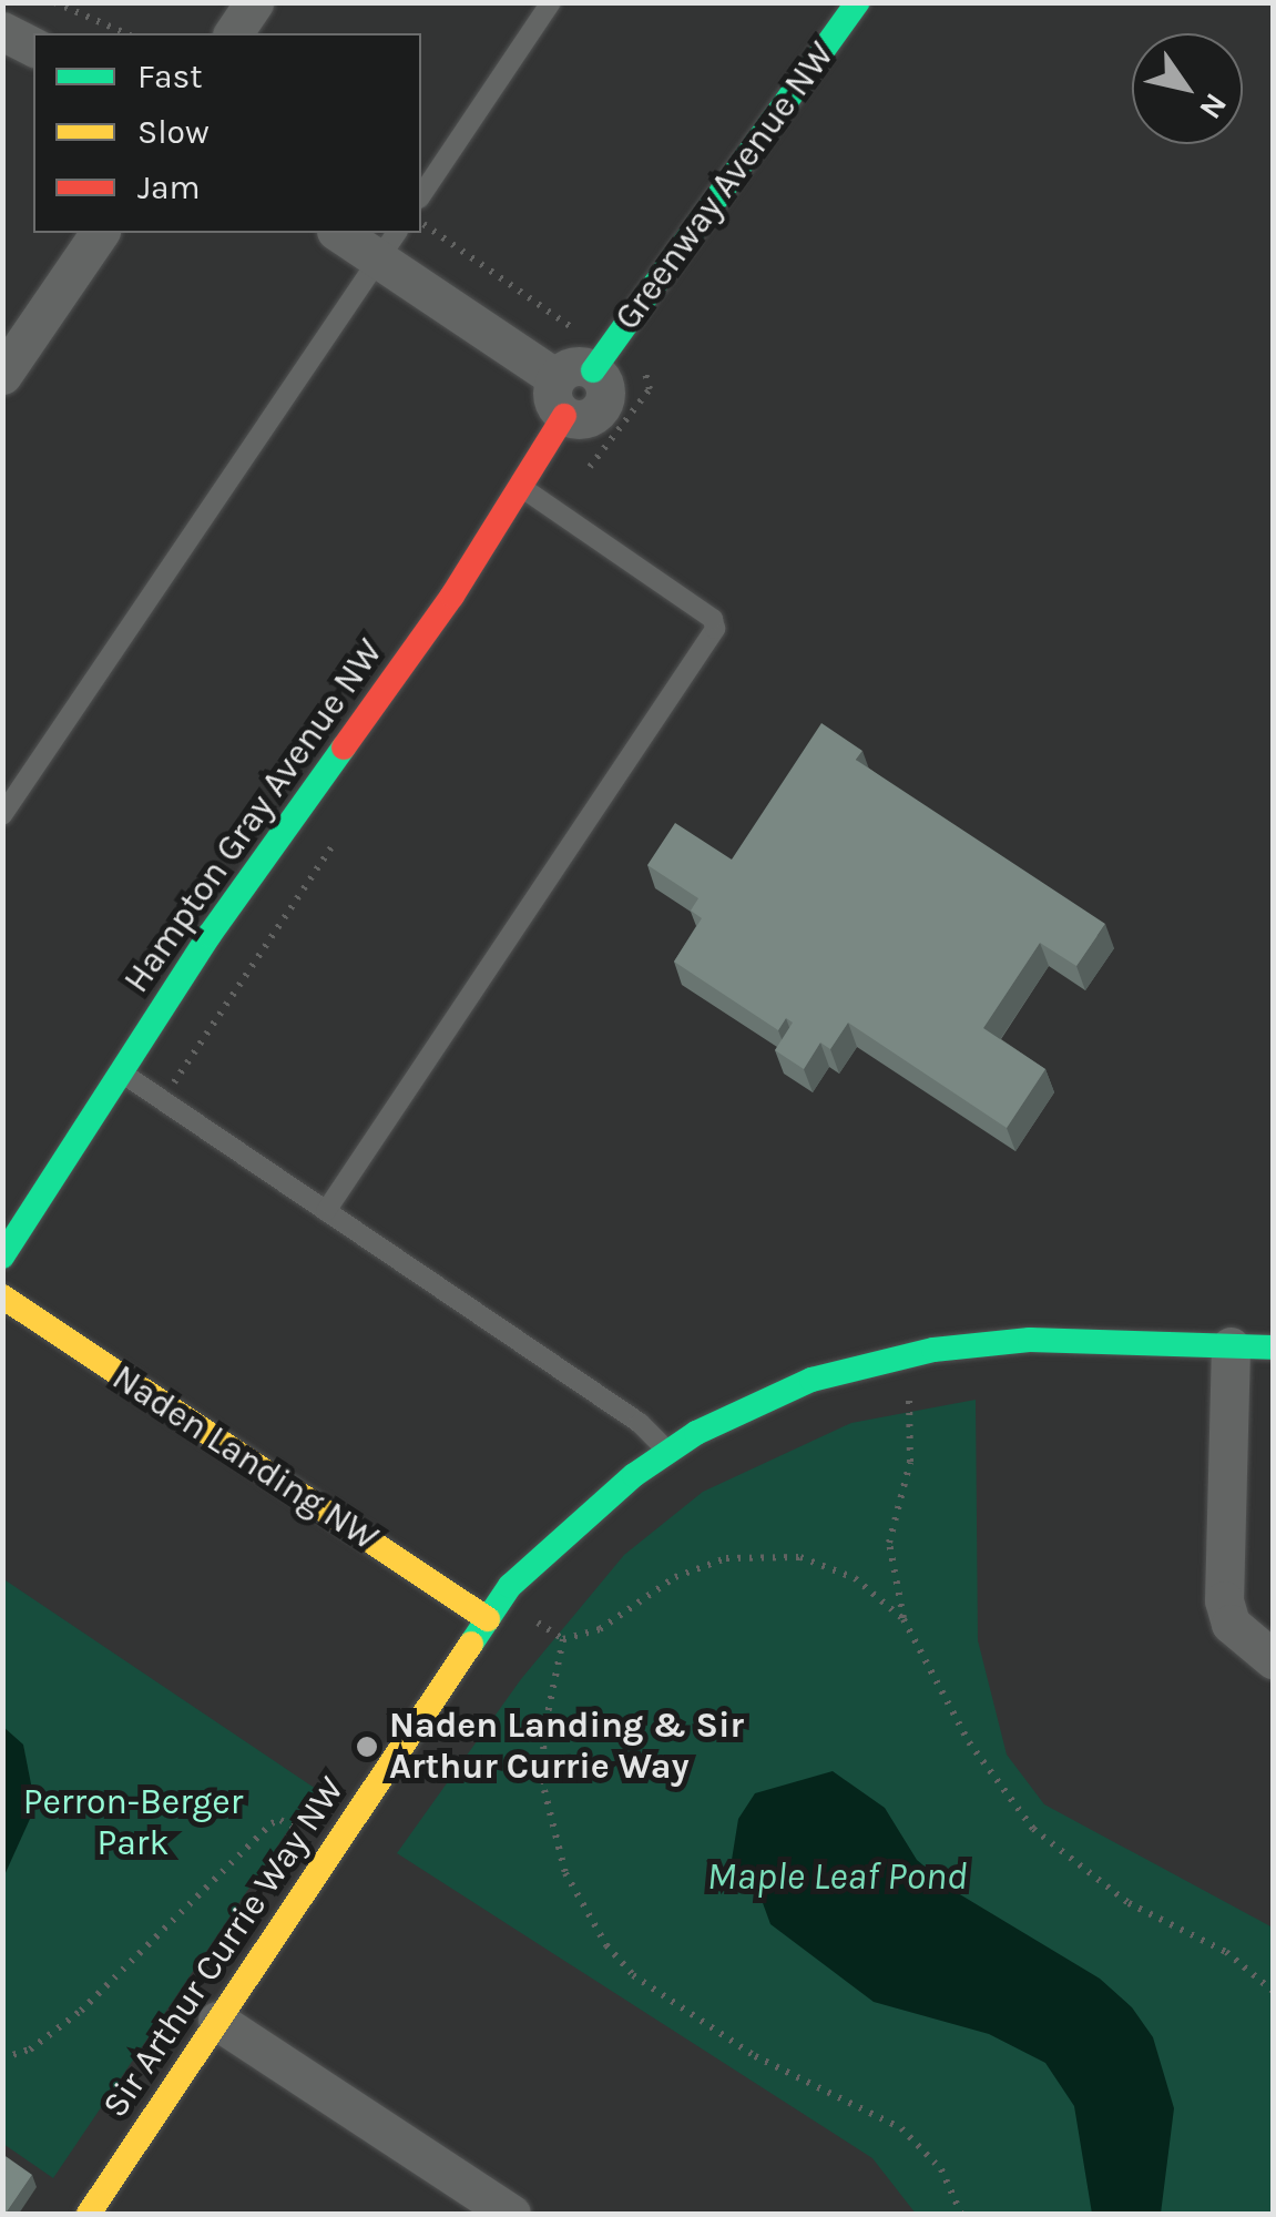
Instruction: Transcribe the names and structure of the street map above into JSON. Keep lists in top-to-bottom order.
{
  "streets": {
    "street": [
      "Greenway Avenue NW",
      "Hampton Gray Avenue NW",
      "Naden Landing NW",
      "Sir Arthur Currie Way NW"
    ]
  },
  "crossings": [
    ["Greenway Avenue NW", "Hampton Gray Avenue NW"],
    ["Naden Landing NW", "Sir Arthur Currie Way NW"]
  ],
  "water": ["Maple Leaf Pond"],
  "parks": ["Perron-Berger Park"],
  "places": ["Naden Landing & Sir Arthur Currie Way"],
  "legend": ["Fast", "Slow", "Jam"],
  "north": "bottom right"
}
